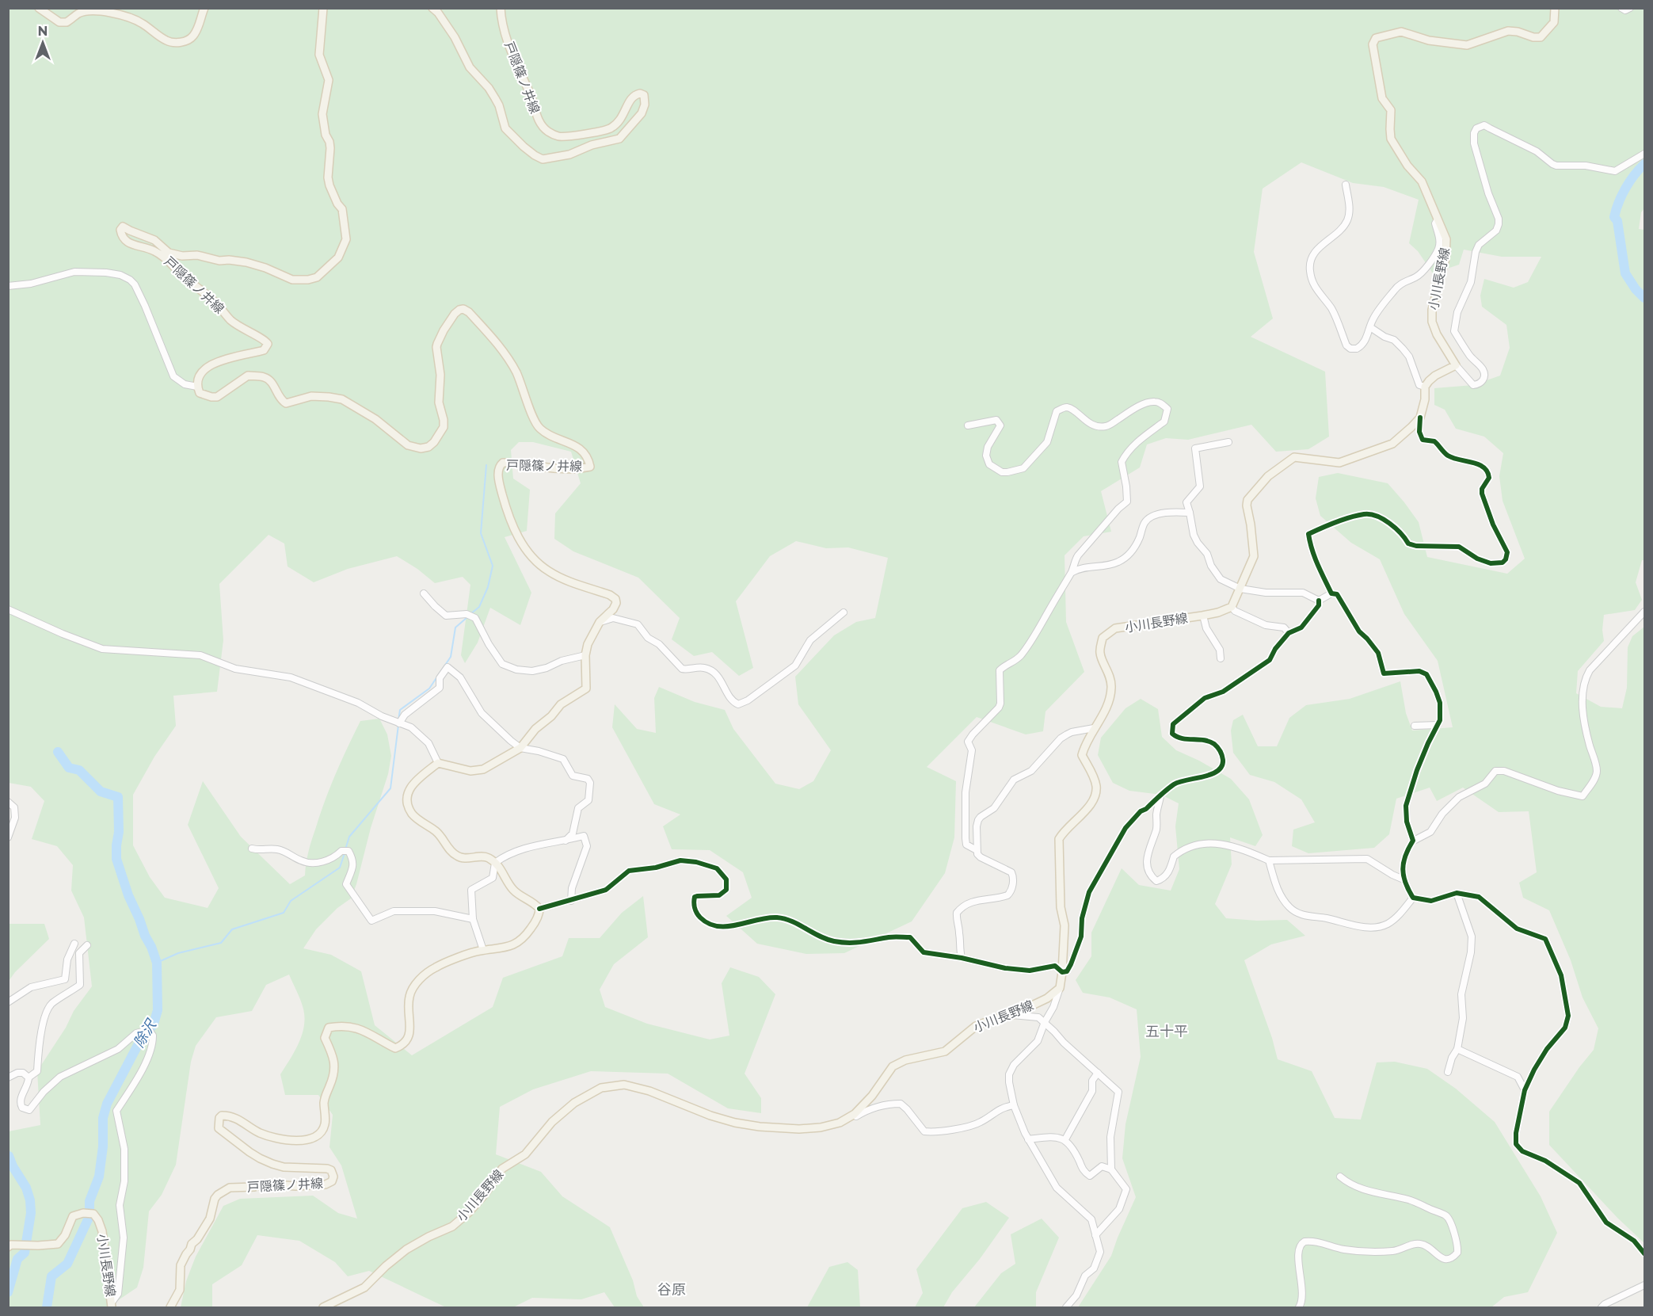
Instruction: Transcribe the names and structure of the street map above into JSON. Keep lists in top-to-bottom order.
{
  "streets": {
    "main road": ["戸隠篠ノ井線", "小川長野線"]
  },
  "districts": ["五十平", "谷原"],
  "water": ["除沢"],
  "north": "top"
}
